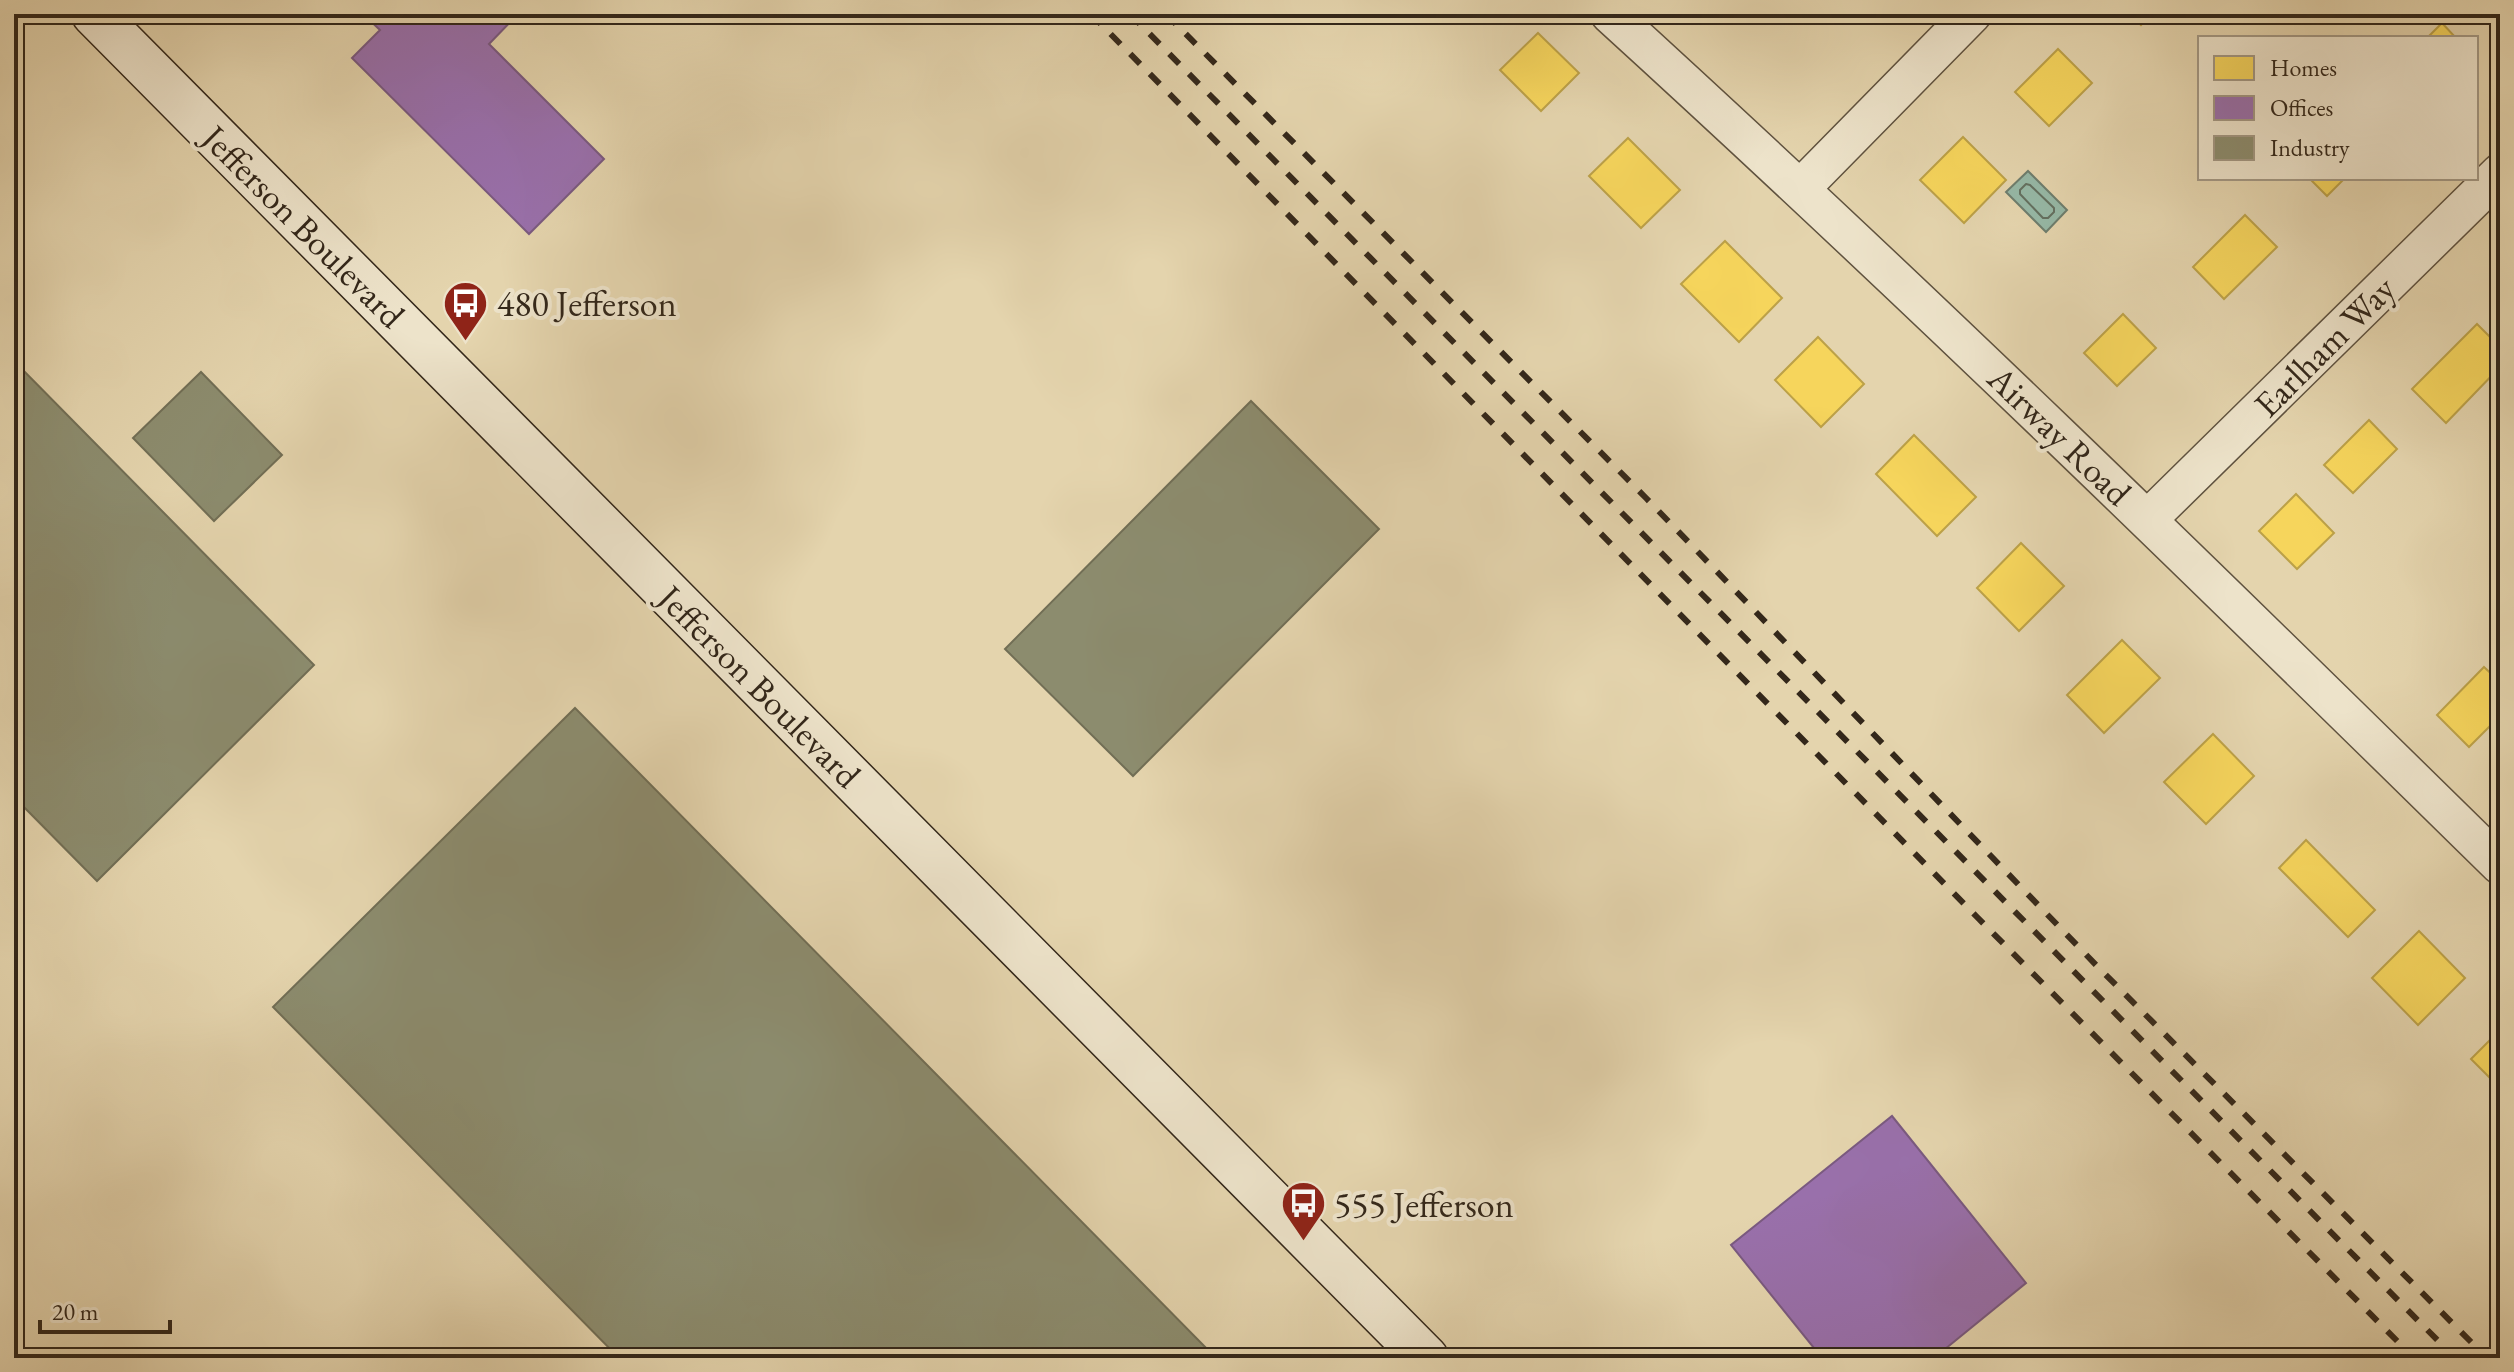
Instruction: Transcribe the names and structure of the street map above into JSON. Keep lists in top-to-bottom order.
{
  "streets": {
    "main road": ["Jefferson Boulevard"],
    "street": ["Earlham Way", "Airway Road"]
  },
  "crossings": [
    ["Earlham Way", "Airway Road"]
  ],
  "places": {
    "bus stop": ["480 Jefferson", "555 Jefferson"]
  },
  "legend": ["Homes", "Offices", "Industry"],
  "scale_bar": "20 m"
}
